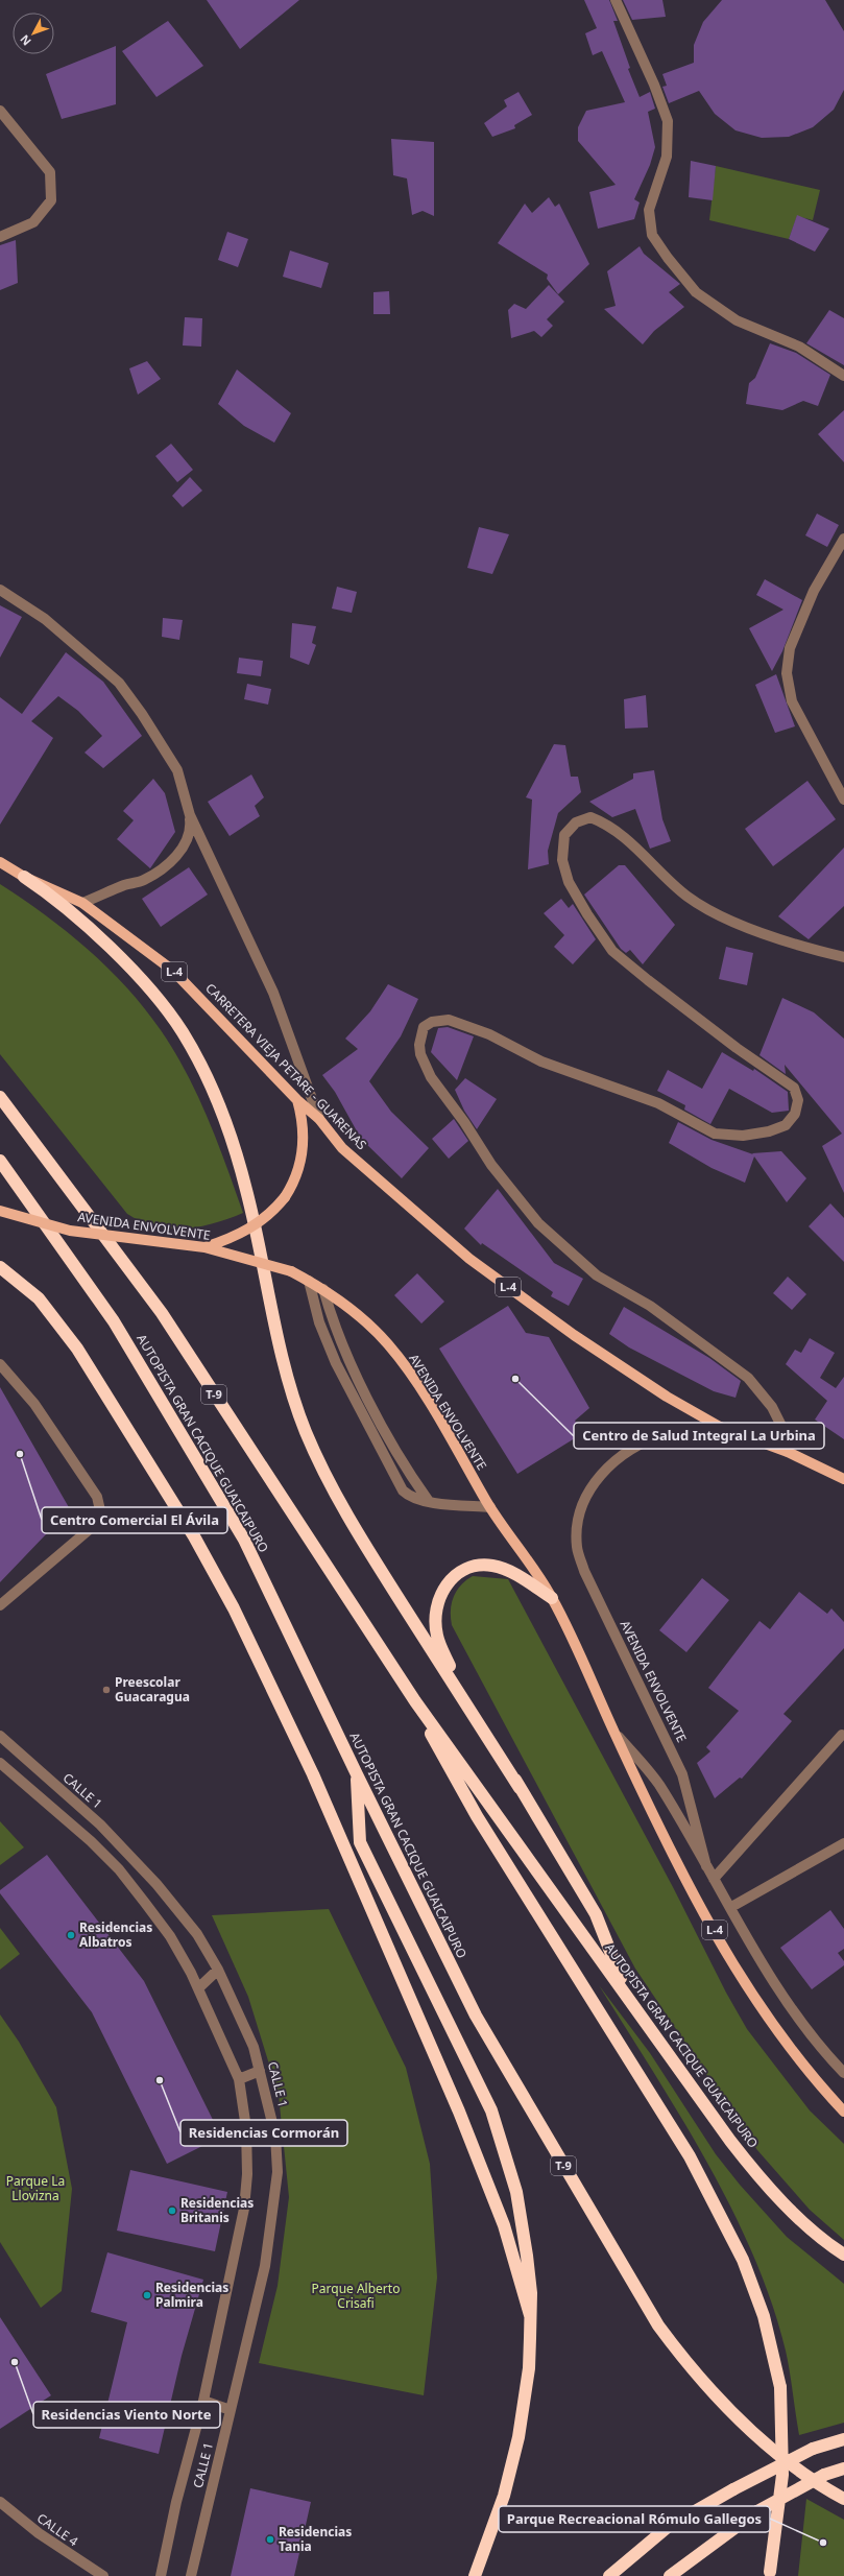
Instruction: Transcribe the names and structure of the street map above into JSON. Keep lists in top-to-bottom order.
{
  "streets": {
    "highway": ["T-9", "AUTOPISTA GRAN CACIQUE GUAICAIPURO"],
    "main road": ["L-4", "CARRETERA VIEJA PETARE - GUARENAS", "AVENIDA ENVOLVENTE"],
    "street": ["CALLE 1", "CALLE 4"]
  },
  "crossings": [
    ["CARRETERA VIEJA PETARE - GUARENAS", "AVENIDA ENVOLVENTE"]
  ],
  "parks": ["Parque La Llovizna", "Parque Alberto Crisafi"],
  "places": [
    "Centro de Salud Integral La Urbina",
    "Centro Comercial El Ávila",
    "Preescolar Guacaragua",
    "Residencias Albatros",
    "Residencias Cormorán",
    "Residencias Britanis",
    "Residencias Palmira",
    "Residencias Viento Norte",
    "Residencias Tania",
    "Parque Recreacional Rómulo Gallegos"
  ],
  "north": "bottom left"
}
